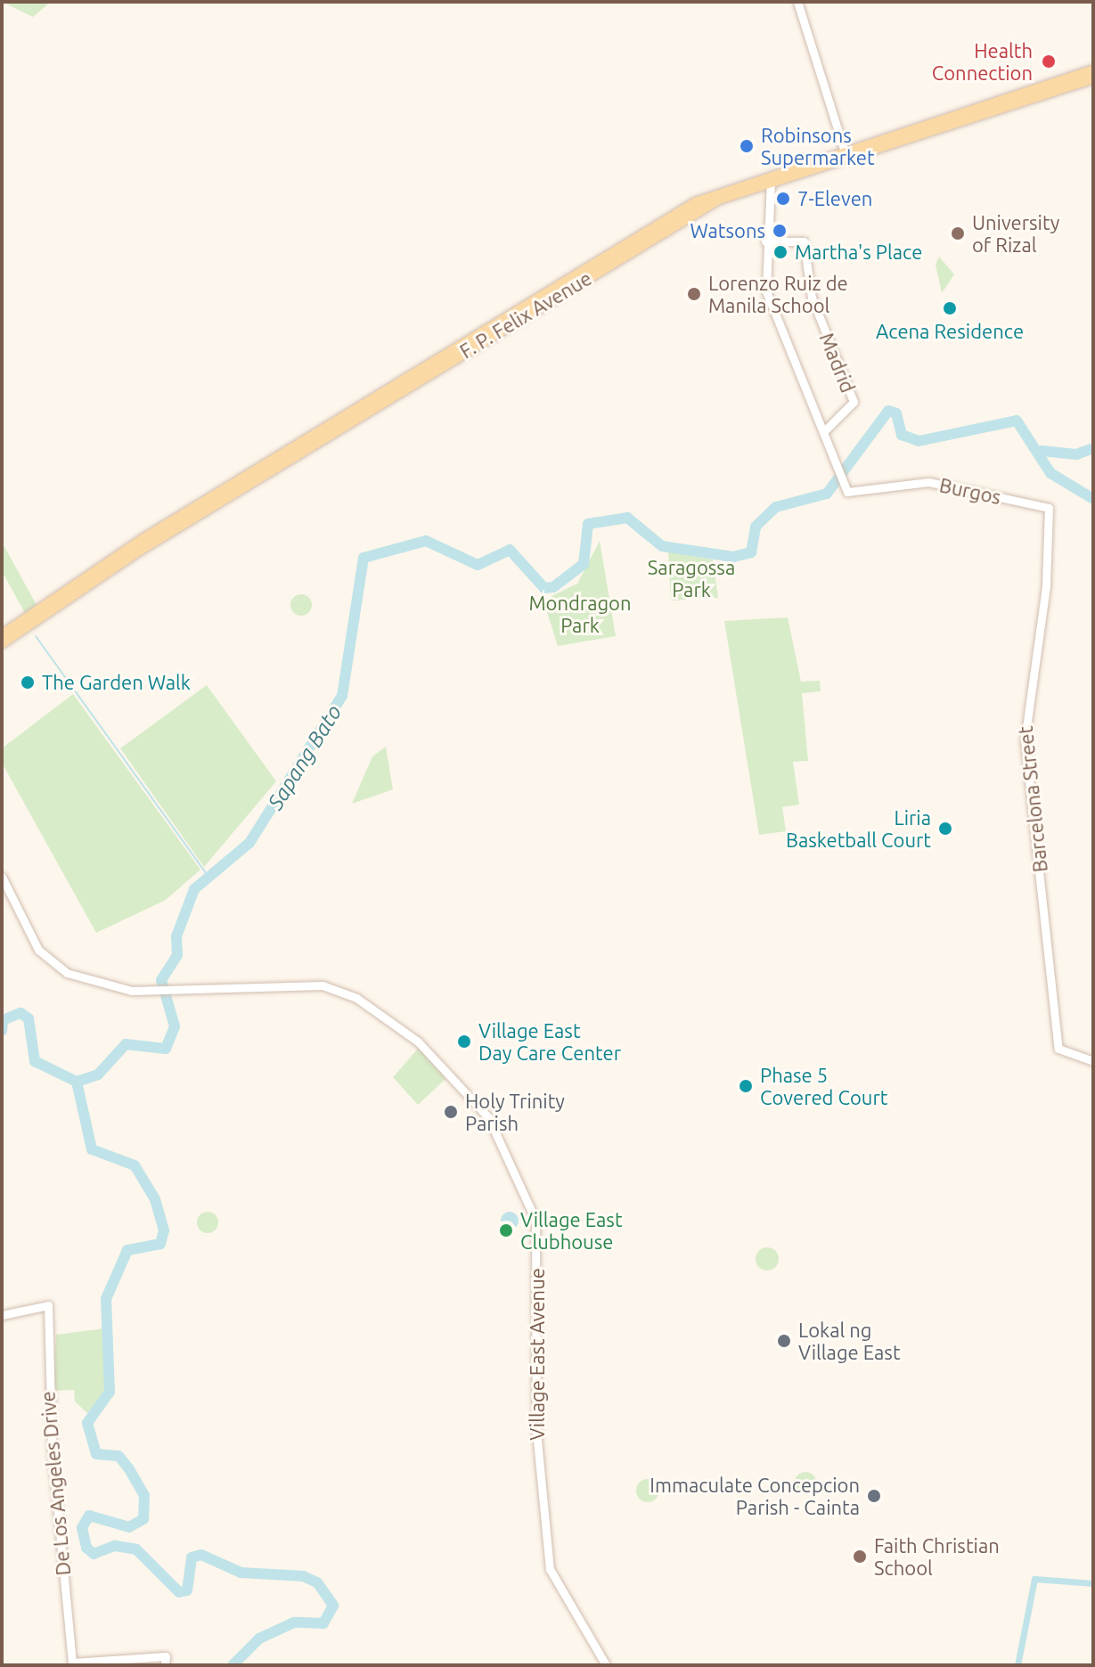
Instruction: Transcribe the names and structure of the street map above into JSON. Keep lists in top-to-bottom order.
{
  "streets": {
    "main road": ["F. P. Felix Avenue"],
    "street": [
      "Madrid",
      "Burgos",
      "Barcelona Street",
      "Village East Avenue",
      "De Los Angeles Drive"
    ]
  },
  "crossings": [
    ["Madrid", "Burgos"],
    ["Burgos", "Barcelona Street"]
  ],
  "water": ["Sapang Bato"],
  "parks": ["Saragossa Park", "Mondragon Park"],
  "places": [
    "Health Connection",
    "Robinsons Supermarket",
    "7-Eleven",
    "Watsons",
    "University of Rizal",
    "Martha's Place",
    "Lorenzo Ruiz de Manila School",
    "Acena Residence",
    "The Garden Walk",
    "Liria Basketball Court",
    "Village East Day Care Center",
    "Phase 5 Covered Court",
    "Holy Trinity Parish",
    "Village East Clubhouse",
    "Lokal ng Village East",
    "Immaculate Concepcion Parish - Cainta",
    "Faith Christian School"
  ]
}
